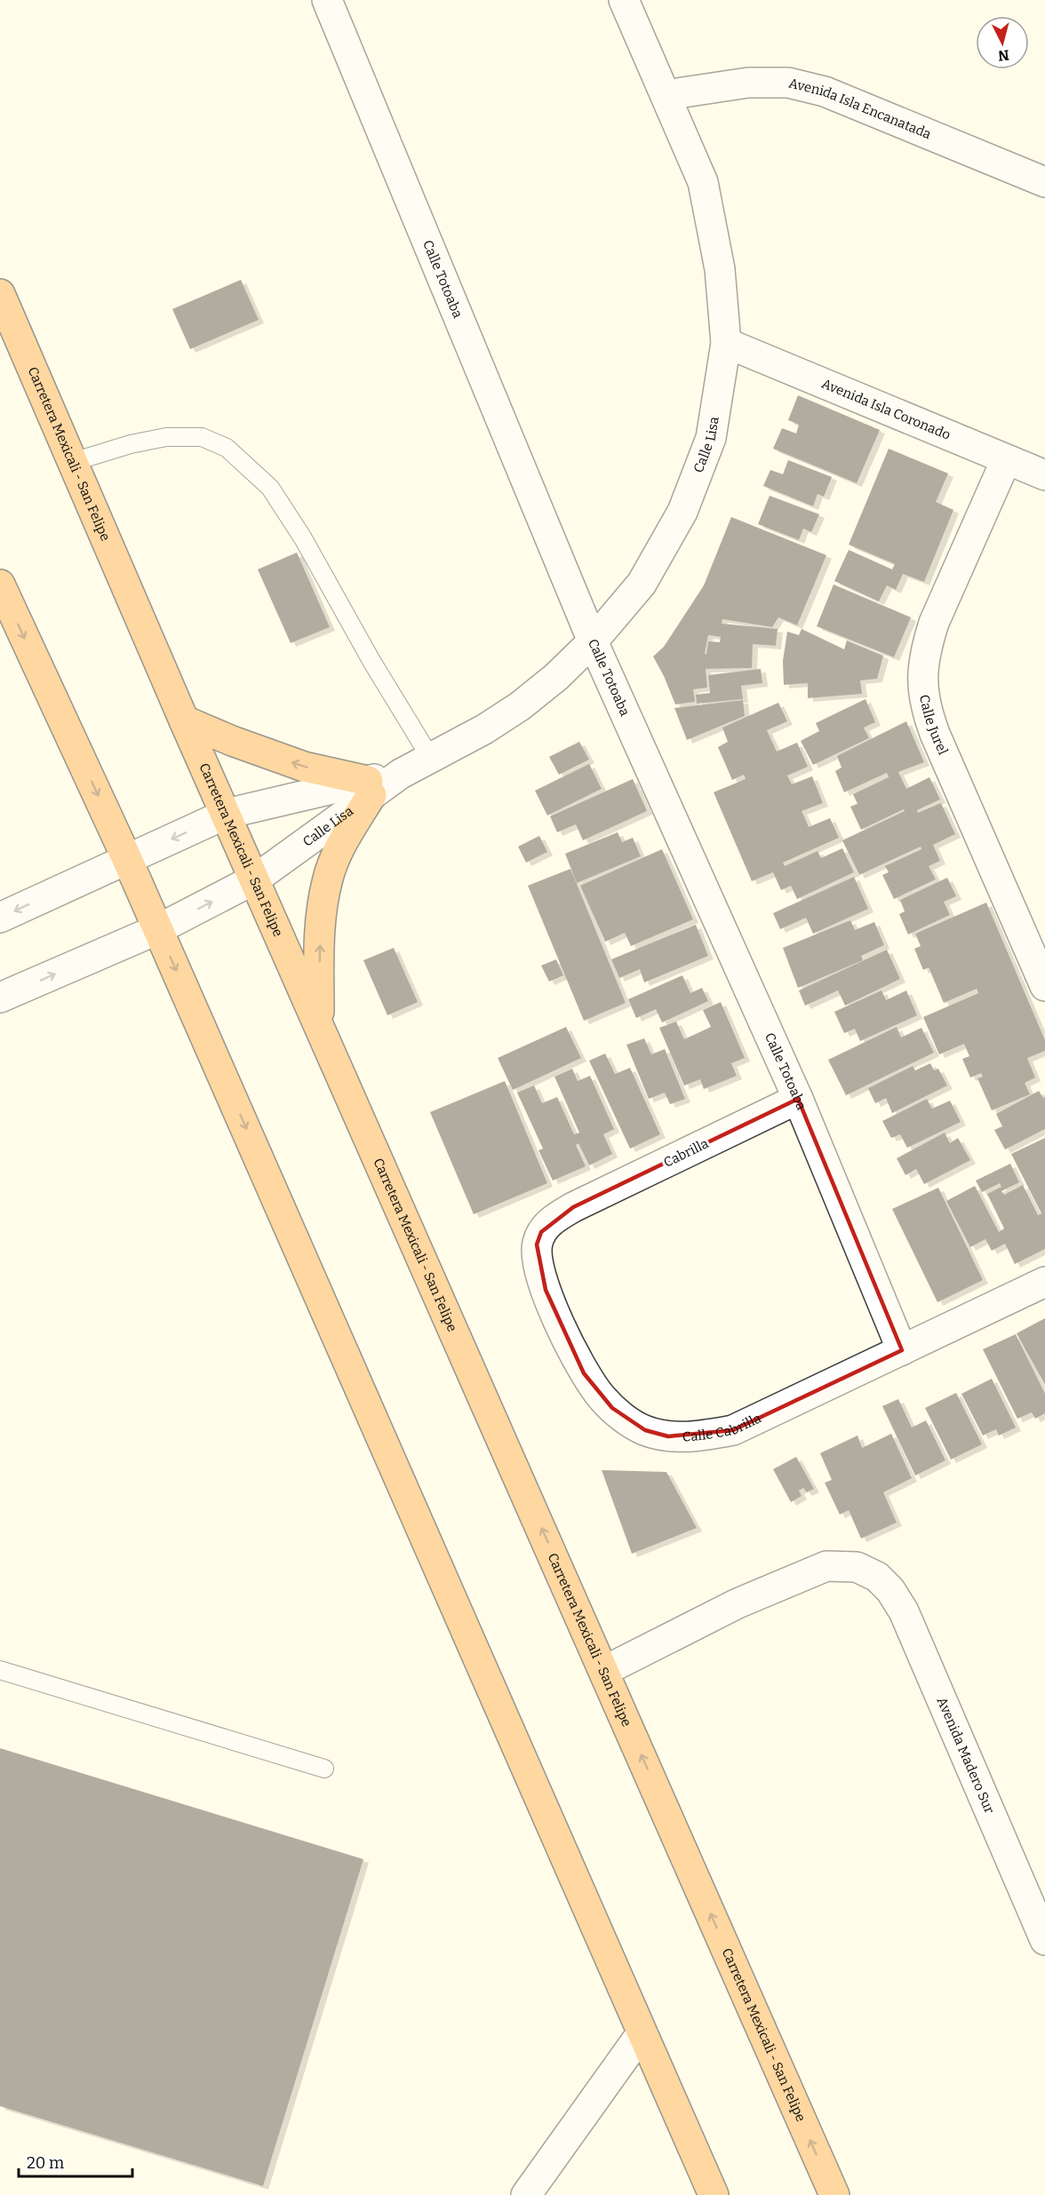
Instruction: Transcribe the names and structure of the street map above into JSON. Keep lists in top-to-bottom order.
{
  "streets": {
    "highway": ["Carretera Mexicali - San Felipe"],
    "street": [
      "Avenida Isla Encanatada",
      "Calle Totoaba",
      "Avenida Isla Coronado",
      "Calle Lisa",
      "Calle Jurel",
      "Cabrilla",
      "Calle Cabrilla",
      "Avenida Madero Sur"
    ]
  },
  "crossings": [
    ["Avenida Isla Encanatada", "Calle Lisa"],
    ["Calle Totoaba", "Calle Lisa"],
    ["Calle Totoaba", "Cabrilla"],
    ["Calle Totoaba", "Calle Cabrilla"],
    ["Avenida Isla Coronado", "Calle Lisa"],
    ["Avenida Isla Coronado", "Calle Jurel"],
    ["Calle Lisa", "Carretera Mexicali - San Felipe"],
    ["Carretera Mexicali - San Felipe", "Avenida Madero Sur"],
    ["Cabrilla", "Calle Cabrilla"]
  ],
  "scale_bar": "20 m",
  "north": "bottom"
}
